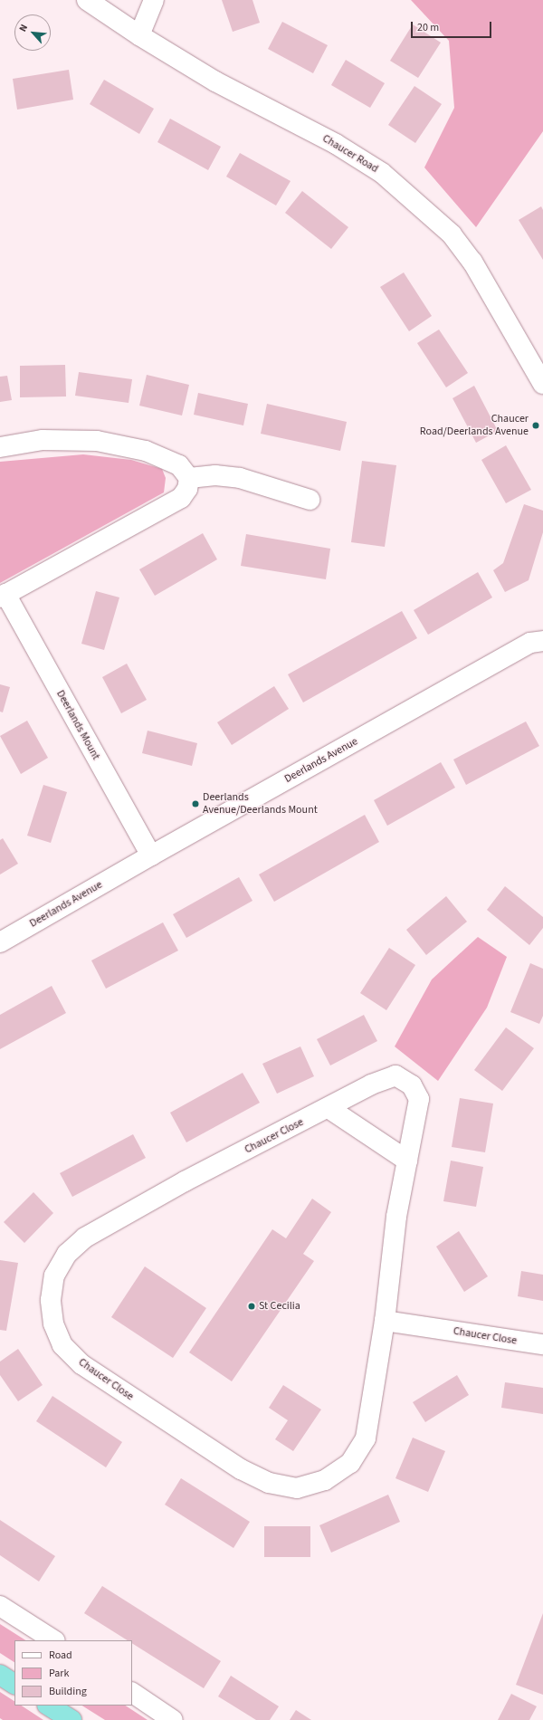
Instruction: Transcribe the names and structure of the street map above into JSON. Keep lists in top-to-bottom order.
{
  "streets": {
    "street": [
      "Chaucer Road",
      "Deerlands Mount",
      "Deerlands Avenue",
      "Chaucer Close"
    ]
  },
  "crossings": [
    ["Deerlands Mount", "Deerlands Avenue"]
  ],
  "places": ["Chaucer Road/Deerlands Avenue", "Deerlands Avenue/Deerlands Mount", "St Cecilia"],
  "legend": ["Road", "Park", "Building"],
  "scale_bar": "20 m",
  "north": "top left"
}
